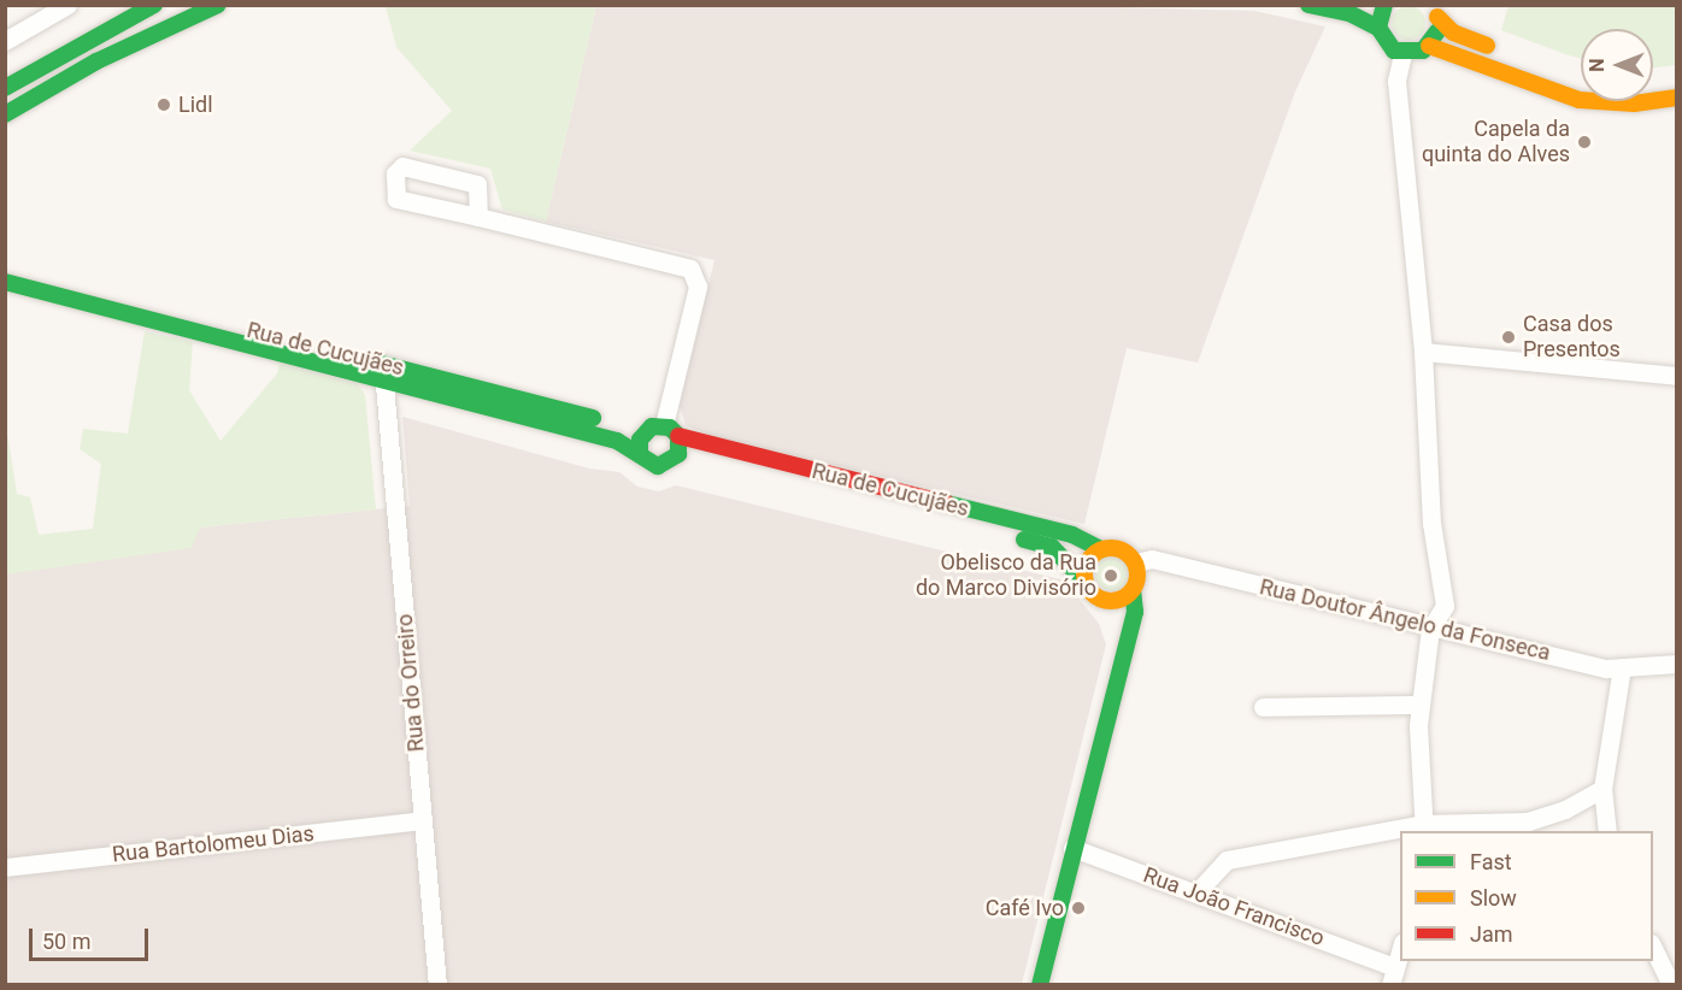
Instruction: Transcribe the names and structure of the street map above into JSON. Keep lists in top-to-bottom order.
{
  "streets": {
    "street": [
      "Rua de Cucujães",
      "Rua Doutor Ângelo da Fonseca",
      "Rua do Orreiro",
      "Rua Bartolomeu Dias",
      "Rua João Francisco"
    ]
  },
  "crossings": [
    ["Rua de Cucujães", "Rua Doutor Ângelo da Fonseca"],
    ["Rua de Cucujães", "Rua do Orreiro"],
    ["Rua do Orreiro", "Rua Bartolomeu Dias"]
  ],
  "places": [
    "Lidl",
    "Capela da quinta do Alves",
    "Casa dos Presentos",
    "Obelisco da Rua do Marco Divisório",
    "Café Ivo"
  ],
  "legend": ["Fast", "Slow", "Jam"],
  "scale_bar": "50 m",
  "north": "left"
}
